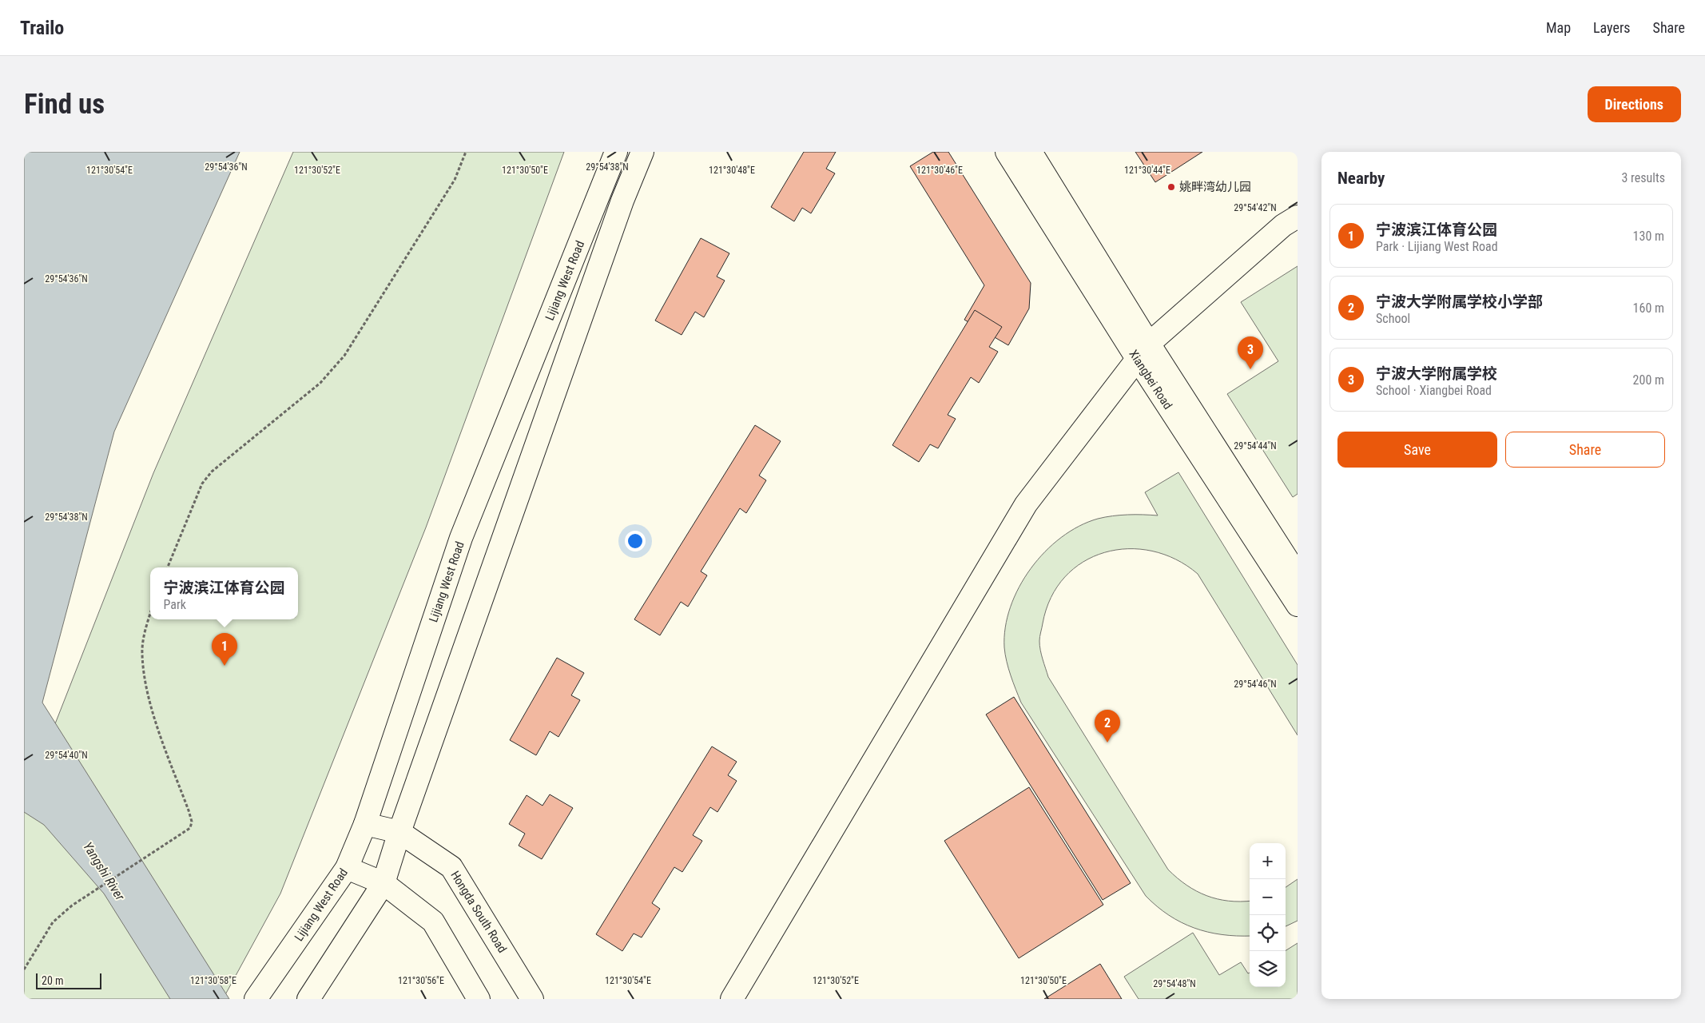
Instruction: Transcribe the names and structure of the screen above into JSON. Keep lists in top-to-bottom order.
{
  "streets": {
    "main road": ["Lijiang West Road", "Xiangbei Road", "Hongda South Road"]
  },
  "crossings": [
    ["Lijiang West Road", "Hongda South Road"]
  ],
  "water": ["Yangshi River"],
  "places": ["姚畔湾幼儿园"],
  "scale_bar": "20 m",
  "page": {
    "header": "Trailo",
    "nav": ["Map", "Layers", "Share"],
    "buttons": [
      "Directions",
      ["Save", "Share"]
    ],
    "title": "Find us",
    "heading": ["Nearby", "3 results"],
    "list": [
      {
        "mark": "1",
        "name": "宁波滨江体育公园",
        "note": "Park · Lijiang West Road",
        "value": "130 m"
      },
      {
        "mark": "2",
        "name": "宁波大学附属学校小学部",
        "note": "School",
        "value": "160 m"
      },
      {
        "mark": "3",
        "name": "宁波大学附属学校",
        "note": "School · Xiangbei Road",
        "value": "200 m"
      }
    ],
    "pins": ["3", "1", "2"],
    "popup": ["宁波滨江体育公园", "Park"],
    "map_buttons": ["+", "−"],
    "scale": "20 m"
  },
  "coordinates": [
    "29°54'36\"N",
    "29°54'38\"N",
    "121°30'54\"E",
    "121°30'52\"E",
    "121°30'50\"E",
    "121°30'48\"E",
    "121°30'46\"E",
    "121°30'44\"E",
    "29°54'42\"N",
    "29°54'44\"N",
    "29°54'46\"N",
    "29°54'40\"N",
    "121°30'58\"E",
    "121°30'56\"E",
    "29°54'48\"N"
  ]
}
